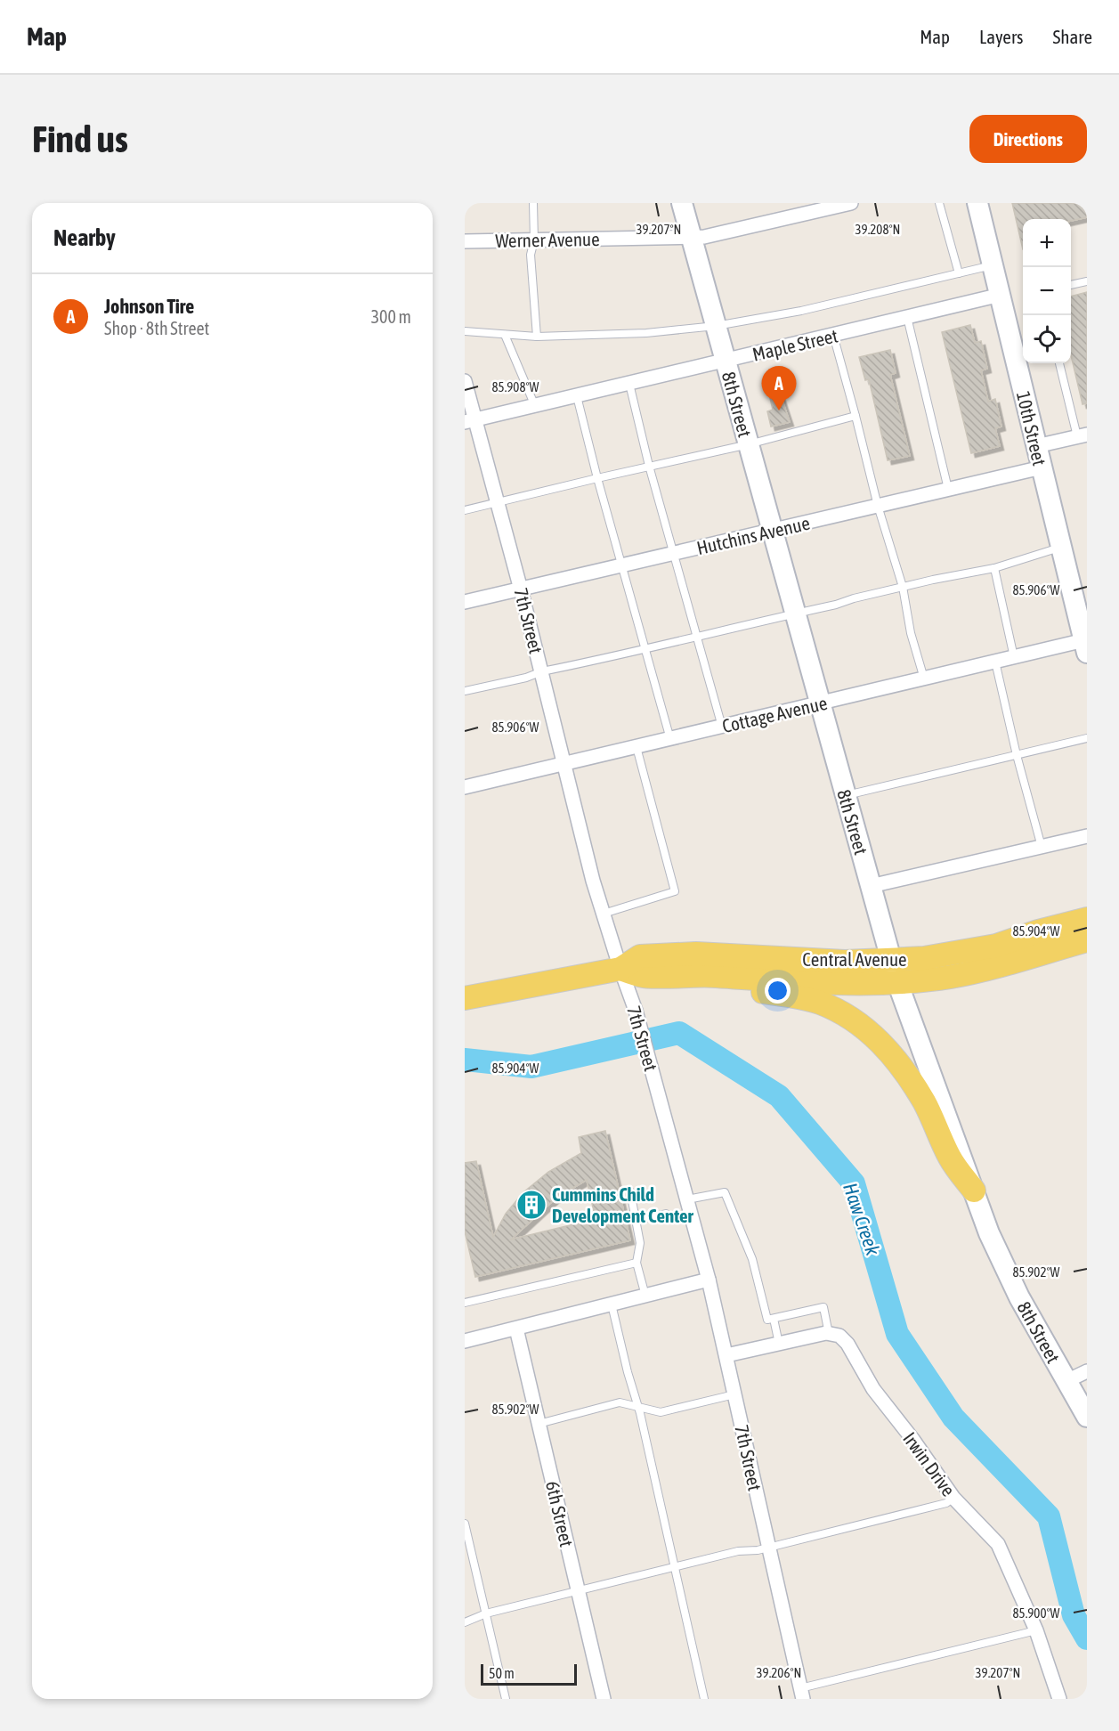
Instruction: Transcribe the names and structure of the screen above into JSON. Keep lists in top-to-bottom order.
{
  "streets": {
    "main road": ["Central Avenue"],
    "street": [
      "Werner Avenue",
      "Maple Street",
      "8th Street",
      "10th Street",
      "Hutchins Avenue",
      "7th Street",
      "Cottage Avenue",
      "Irwin Drive",
      "6th Street"
    ]
  },
  "crossings": [
    ["Werner Avenue", "8th Street"],
    ["Maple Street", "8th Street"],
    ["Maple Street", "10th Street"],
    ["Maple Street", "7th Street"],
    ["8th Street", "Hutchins Avenue"],
    ["8th Street", "Cottage Avenue"],
    ["8th Street", "Central Avenue"],
    ["10th Street", "Hutchins Avenue"],
    ["10th Street", "Cottage Avenue"],
    ["Hutchins Avenue", "7th Street"],
    ["7th Street", "Cottage Avenue"],
    ["7th Street", "Central Avenue"]
  ],
  "water": ["Haw Creek"],
  "places": {
    "building": ["Cummins Child Development Center"]
  },
  "scale_bar": "50 m",
  "page": {
    "header": "Map",
    "nav": ["Map", "Layers", "Share"],
    "buttons": "Directions",
    "title": "Find us",
    "heading": "Nearby",
    "map_buttons": ["+", "−"],
    "list": [
      {
        "mark": "A",
        "name": "Johnson Tire",
        "note": "Shop · 8th Street",
        "value": "300 m"
      }
    ],
    "pins": "A",
    "scale": "50 m"
  },
  "coordinates": [
    "39.207°N",
    "39.208°N",
    "85.908°W",
    "85.906°W",
    "85.904°W",
    "85.902°W",
    "85.900°W",
    "39.206°N"
  ]
}
